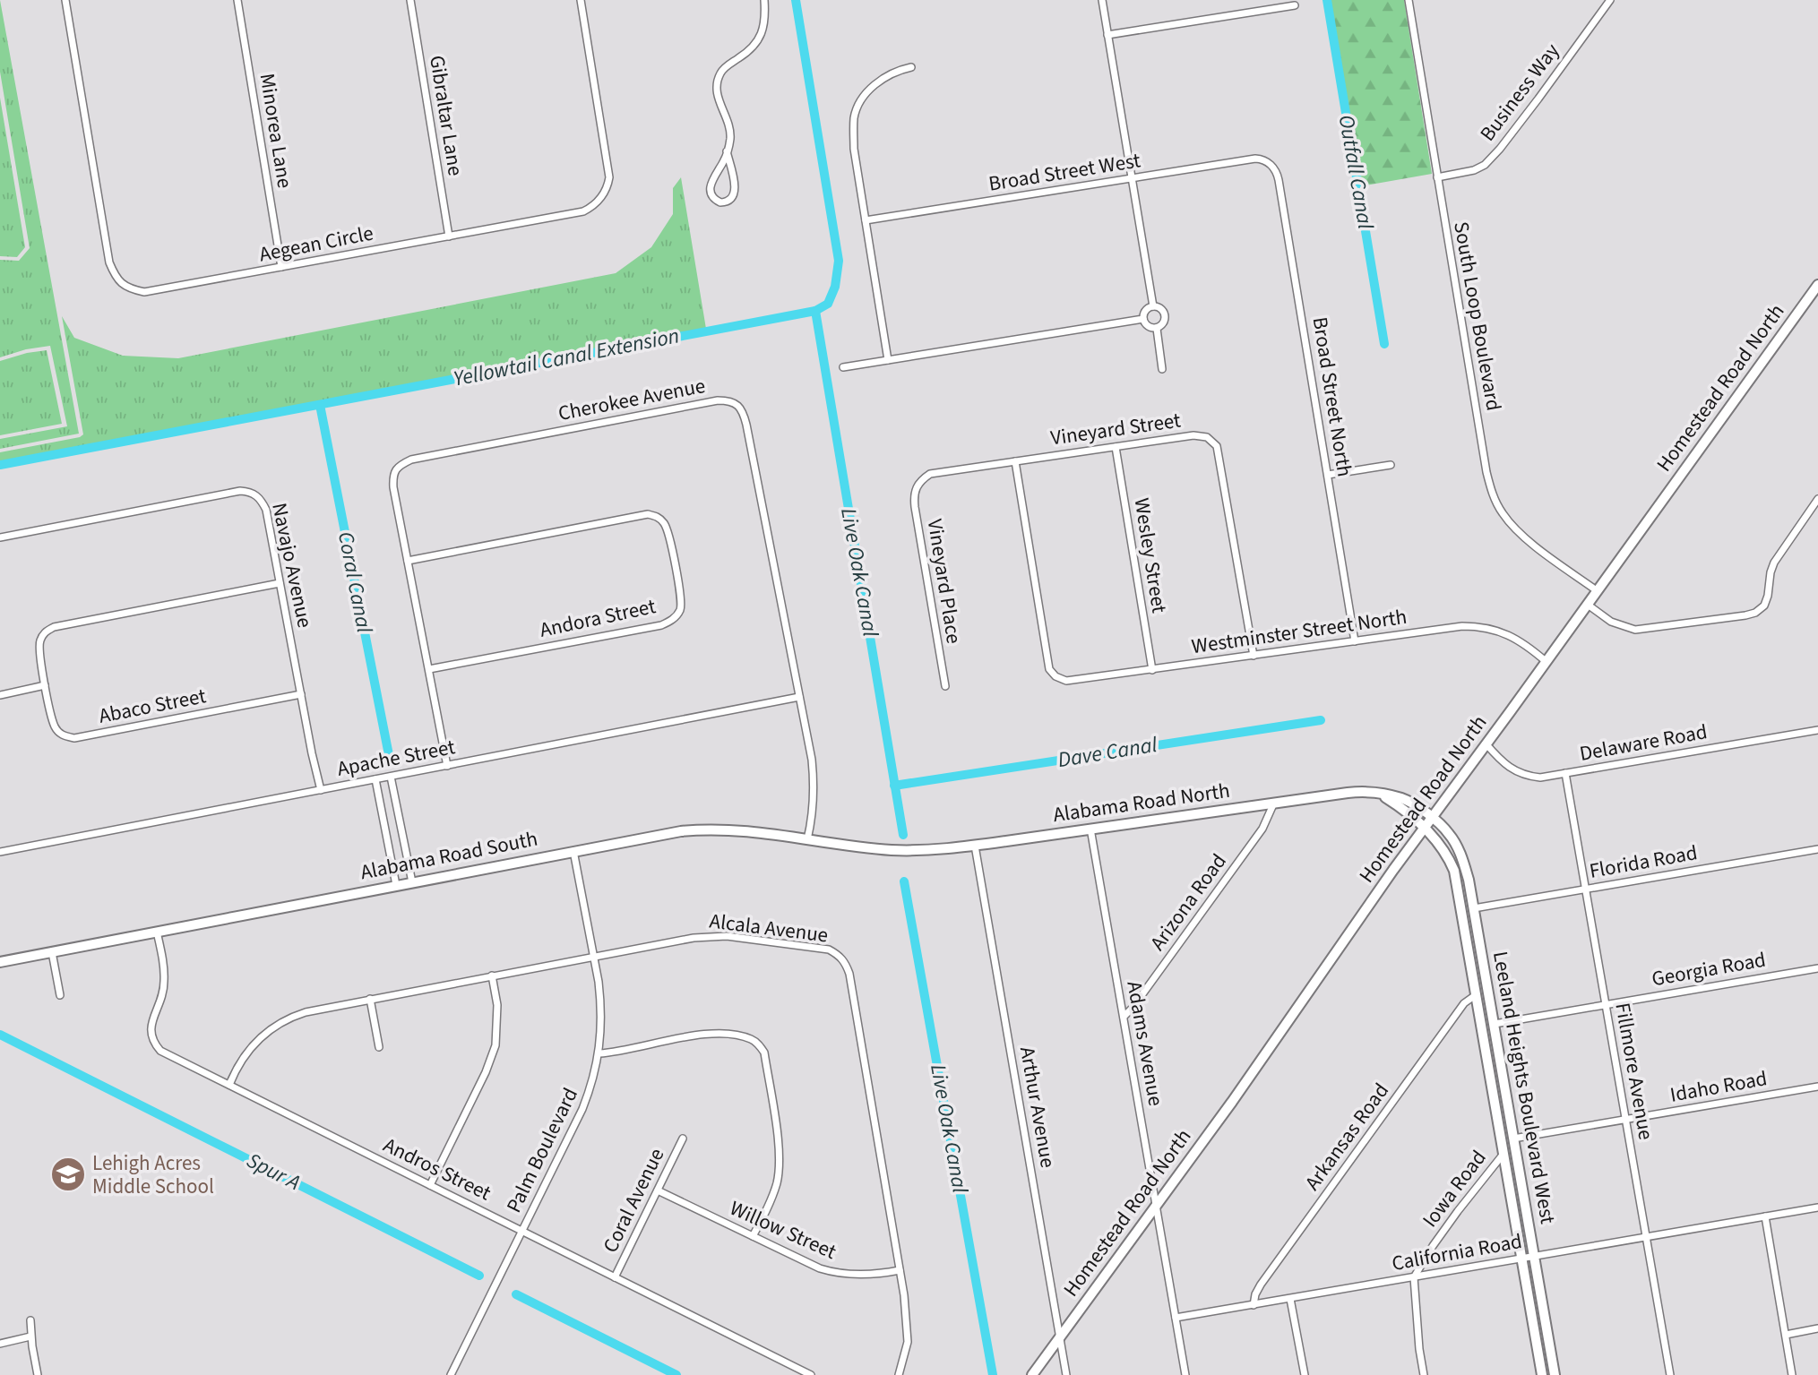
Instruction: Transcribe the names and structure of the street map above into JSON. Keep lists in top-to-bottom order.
{
  "streets": {
    "main road": [
      "Homestead Road North",
      "Alabama Road North",
      "Alabama Road South",
      "Leeland Heights Boulevard West"
    ],
    "street": [
      "Business Way",
      "Gibraltar Lane",
      "Minorea Lane",
      "Broad Street West",
      "Aegean Circle",
      "South Loop Boulevard",
      "Broad Street North",
      "Cherokee Avenue",
      "Vineyard Street",
      "Wesley Street",
      "Navajo Avenue",
      "Vineyard Place",
      "Andora Street",
      "Westminster Street North",
      "Abaco Street",
      "Delaware Road",
      "Apache Street",
      "Florida Road",
      "Arizona Road",
      "Alcala Avenue",
      "Georgia Road",
      "Adams Avenue",
      "Fillmore Avenue",
      "Idaho Road",
      "Arthur Avenue",
      "Arkansas Road",
      "Palm Boulevard",
      "Andros Street",
      "Iowa Road",
      "Coral Avenue",
      "Willow Street",
      "California Road"
    ]
  },
  "crossings": [
    ["Business Way", "South Loop Boulevard"],
    ["Gibraltar Lane", "Aegean Circle"],
    ["Minorea Lane", "Aegean Circle"],
    ["Broad Street West", "Broad Street North"],
    ["South Loop Boulevard", "Homestead Road North"],
    ["Homestead Road North", "Westminster Street North"],
    ["Homestead Road North", "Delaware Road"],
    ["Homestead Road North", "Alabama Road North"],
    ["Homestead Road North", "Adams Avenue"],
    ["Homestead Road North", "Leeland Heights Boulevard West"],
    ["Homestead Road North", "Arthur Avenue"],
    ["Broad Street North", "Westminster Street North"],
    ["Cherokee Avenue", "Andora Street"],
    ["Cherokee Avenue", "Apache Street"],
    ["Cherokee Avenue", "Alabama Road South"],
    ["Vineyard Street", "Wesley Street"],
    ["Vineyard Street", "Vineyard Place"],
    ["Vineyard Street", "Westminster Street North"],
    ["Wesley Street", "Westminster Street North"],
    ["Navajo Avenue", "Abaco Street"],
    ["Navajo Avenue", "Apache Street"],
    ["Delaware Road", "Fillmore Avenue"],
    ["Alabama Road North", "Alabama Road South"],
    ["Alabama Road North", "Arizona Road"],
    ["Alabama Road North", "Adams Avenue"],
    ["Alabama Road North", "Leeland Heights Boulevard West"],
    ["Alabama Road North", "Arthur Avenue"],
    ["Alabama Road South", "Palm Boulevard"],
    ["Alabama Road South", "Andros Street"],
    ["Florida Road", "Fillmore Avenue"],
    ["Florida Road", "Leeland Heights Boulevard West"],
    ["Arizona Road", "Adams Avenue"],
    ["Alcala Avenue", "Palm Boulevard"],
    ["Alcala Avenue", "Andros Street"],
    ["Alcala Avenue", "Willow Street"],
    ["Georgia Road", "Fillmore Avenue"],
    ["Georgia Road", "Leeland Heights Boulevard West"],
    ["Adams Avenue", "California Road"],
    ["Fillmore Avenue", "Idaho Road"],
    ["Fillmore Avenue", "California Road"],
    ["Idaho Road", "Leeland Heights Boulevard West"],
    ["Leeland Heights Boulevard West", "Arkansas Road"],
    ["Leeland Heights Boulevard West", "Iowa Road"],
    ["Leeland Heights Boulevard West", "California Road"],
    ["Arkansas Road", "California Road"],
    ["Palm Boulevard", "Andros Street"],
    ["Andros Street", "Coral Avenue"],
    ["Iowa Road", "California Road"],
    ["Coral Avenue", "Willow Street"]
  ],
  "water": [
    "Outfall Canal",
    "Yellowtail Canal Extension",
    "Live Oak Canal",
    "Coral Canal",
    "Dave Canal",
    "Spur A"
  ],
  "places": {
    "school or university": ["Lehigh Acres Middle School"]
  }
}
